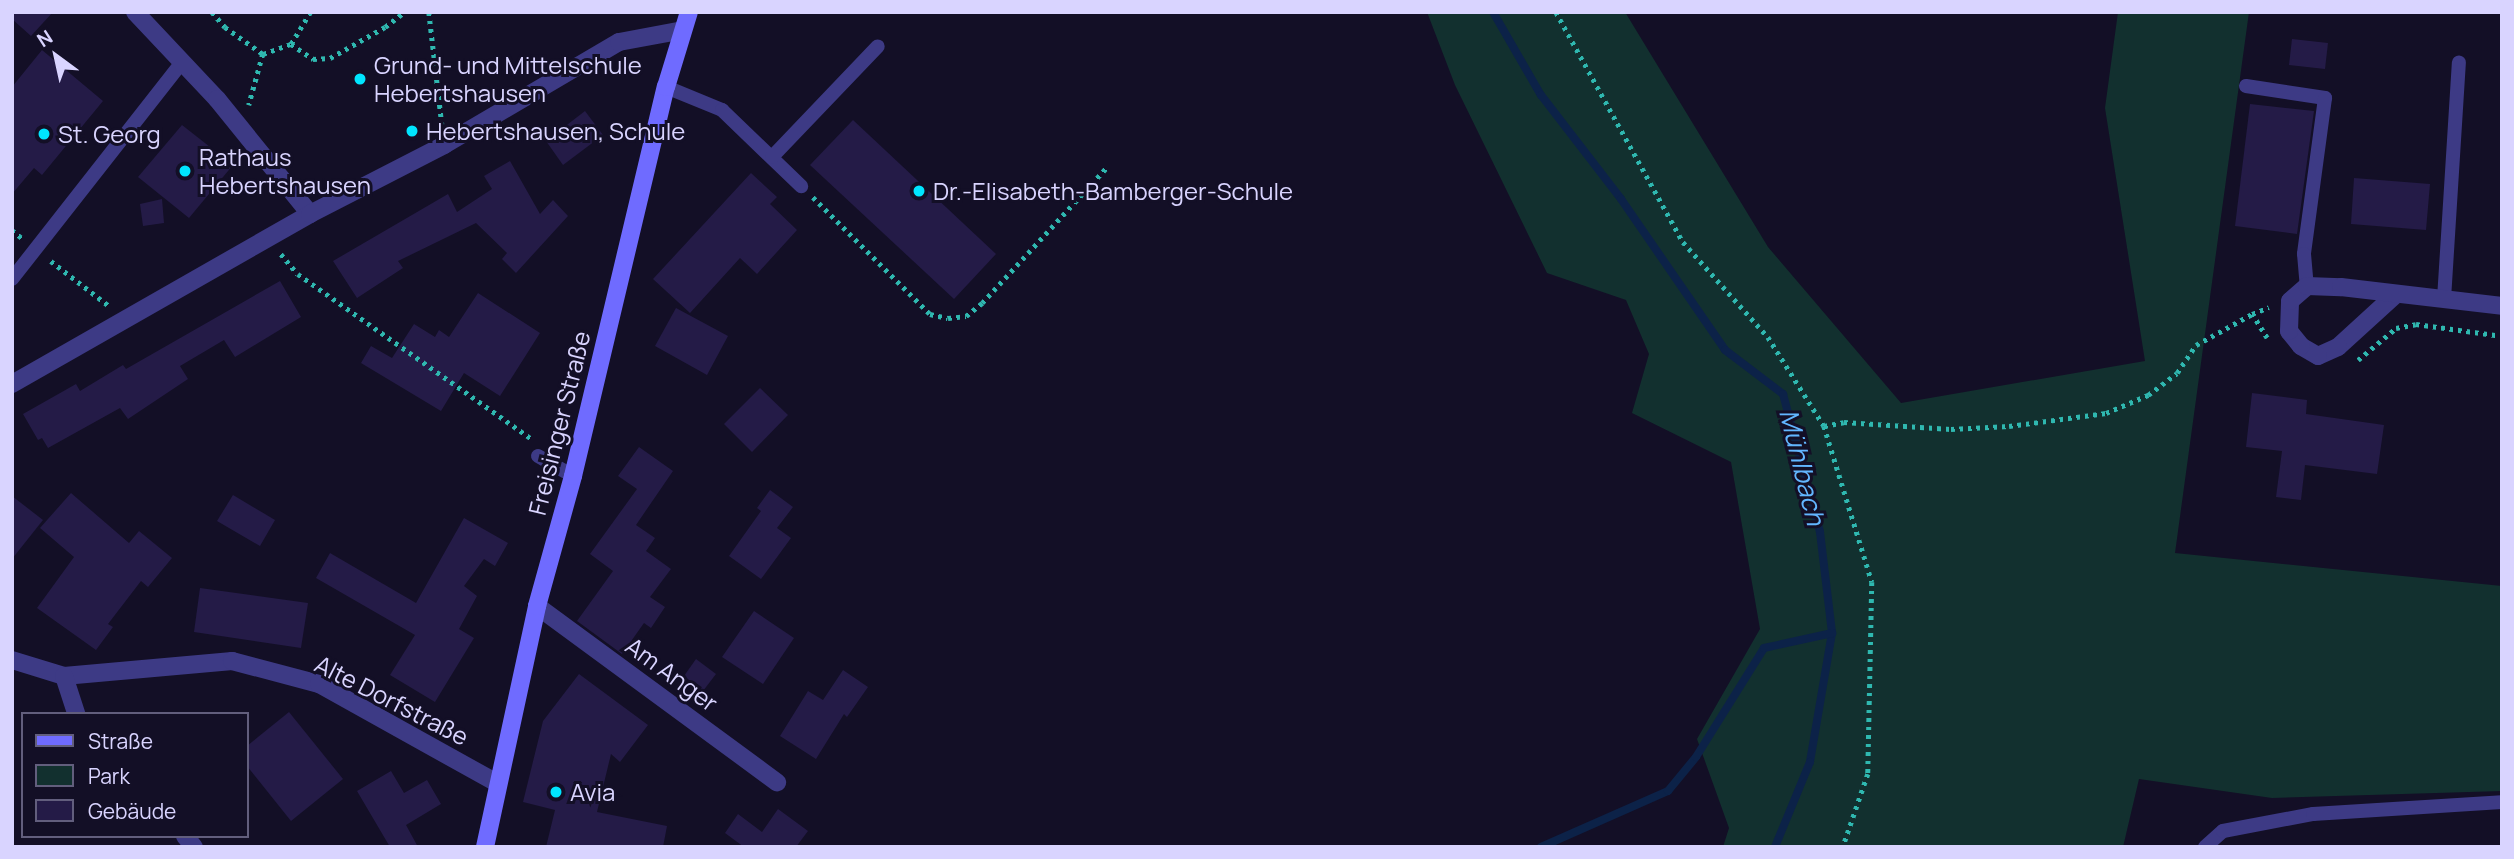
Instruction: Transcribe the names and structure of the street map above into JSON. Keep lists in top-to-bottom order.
{
  "streets": {
    "main road": ["Freisinger Straße"],
    "street": ["Am Anger", "Alte Dorfstraße"]
  },
  "crossings": [
    ["Freisinger Straße", "Am Anger"],
    ["Freisinger Straße", "Alte Dorfstraße"]
  ],
  "water": ["Mühlbach"],
  "places": [
    "Grund- und Mittelschule Hebertshausen",
    "Hebertshausen, Schule",
    "St. Georg",
    "Rathaus Hebertshausen",
    "Dr.-Elisabeth-Bamberger-Schule",
    "Avia"
  ],
  "legend": ["Straße", "Park", "Gebäude"],
  "north": "top left"
}
